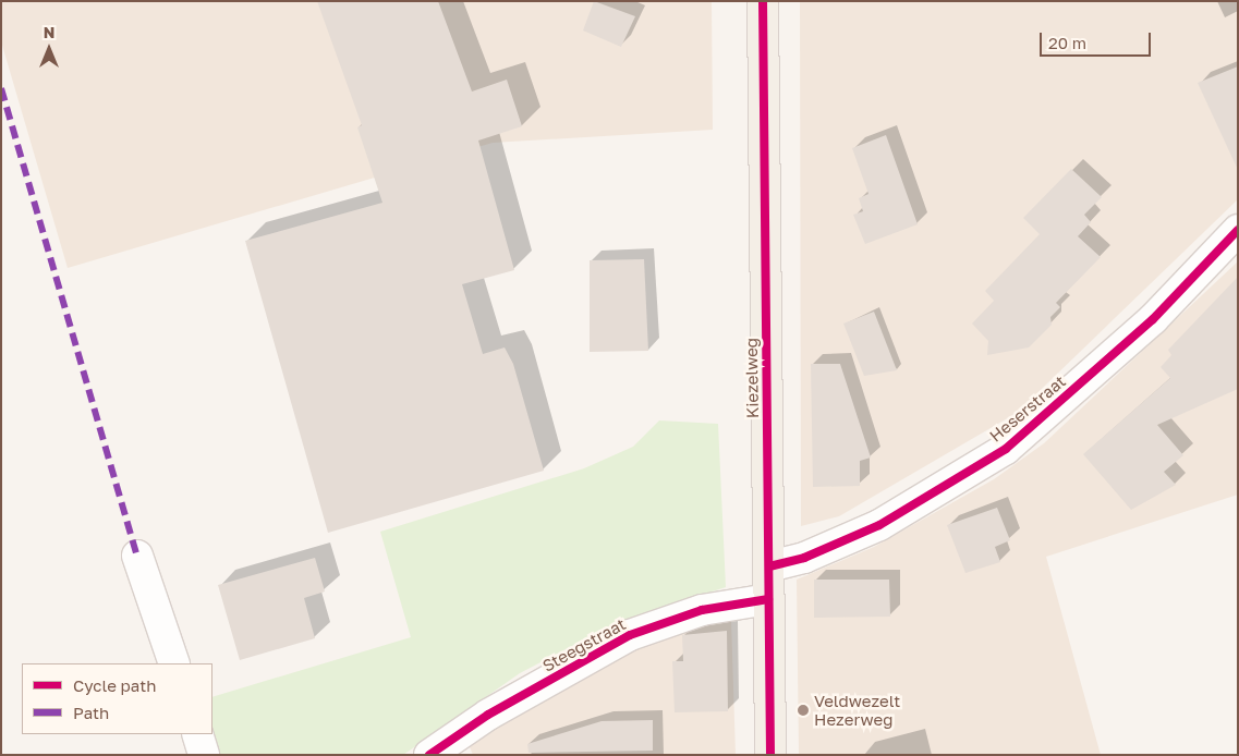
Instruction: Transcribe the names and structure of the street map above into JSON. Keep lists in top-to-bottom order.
{
  "streets": {
    "main road": ["Kiezelweg"],
    "street": ["Heserstraat", "Steegstraat"]
  },
  "crossings": [
    ["Kiezelweg", "Heserstraat"],
    ["Kiezelweg", "Steegstraat"]
  ],
  "places": ["Veldwezelt Hezerweg"],
  "legend": ["Cycle path", "Path"],
  "scale_bar": "20 m",
  "north": "top"
}
